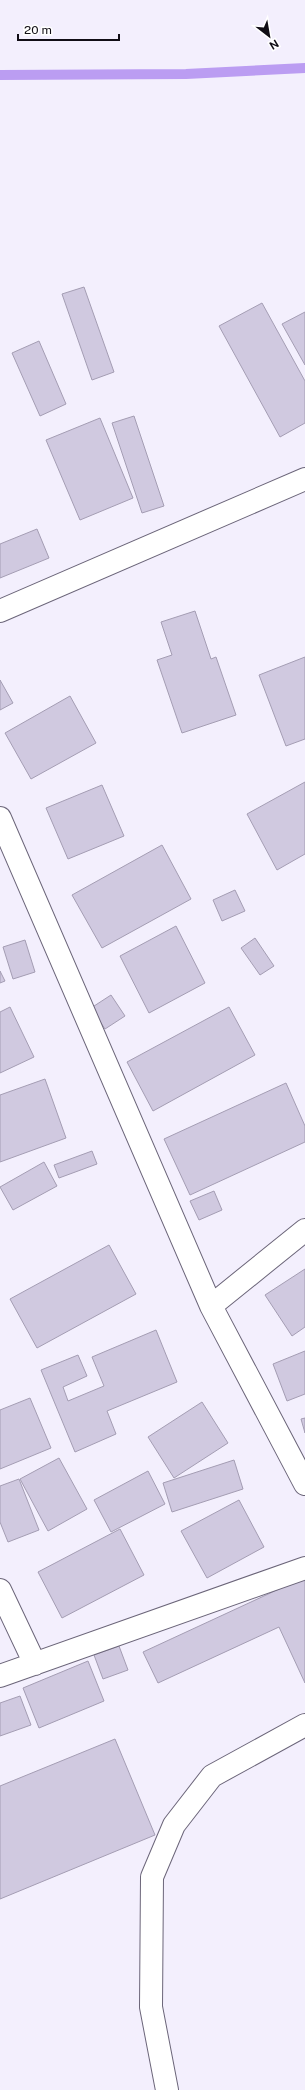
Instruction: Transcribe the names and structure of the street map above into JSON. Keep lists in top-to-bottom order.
{
  "scale_bar": "20 m",
  "north": "bottom right"
}
